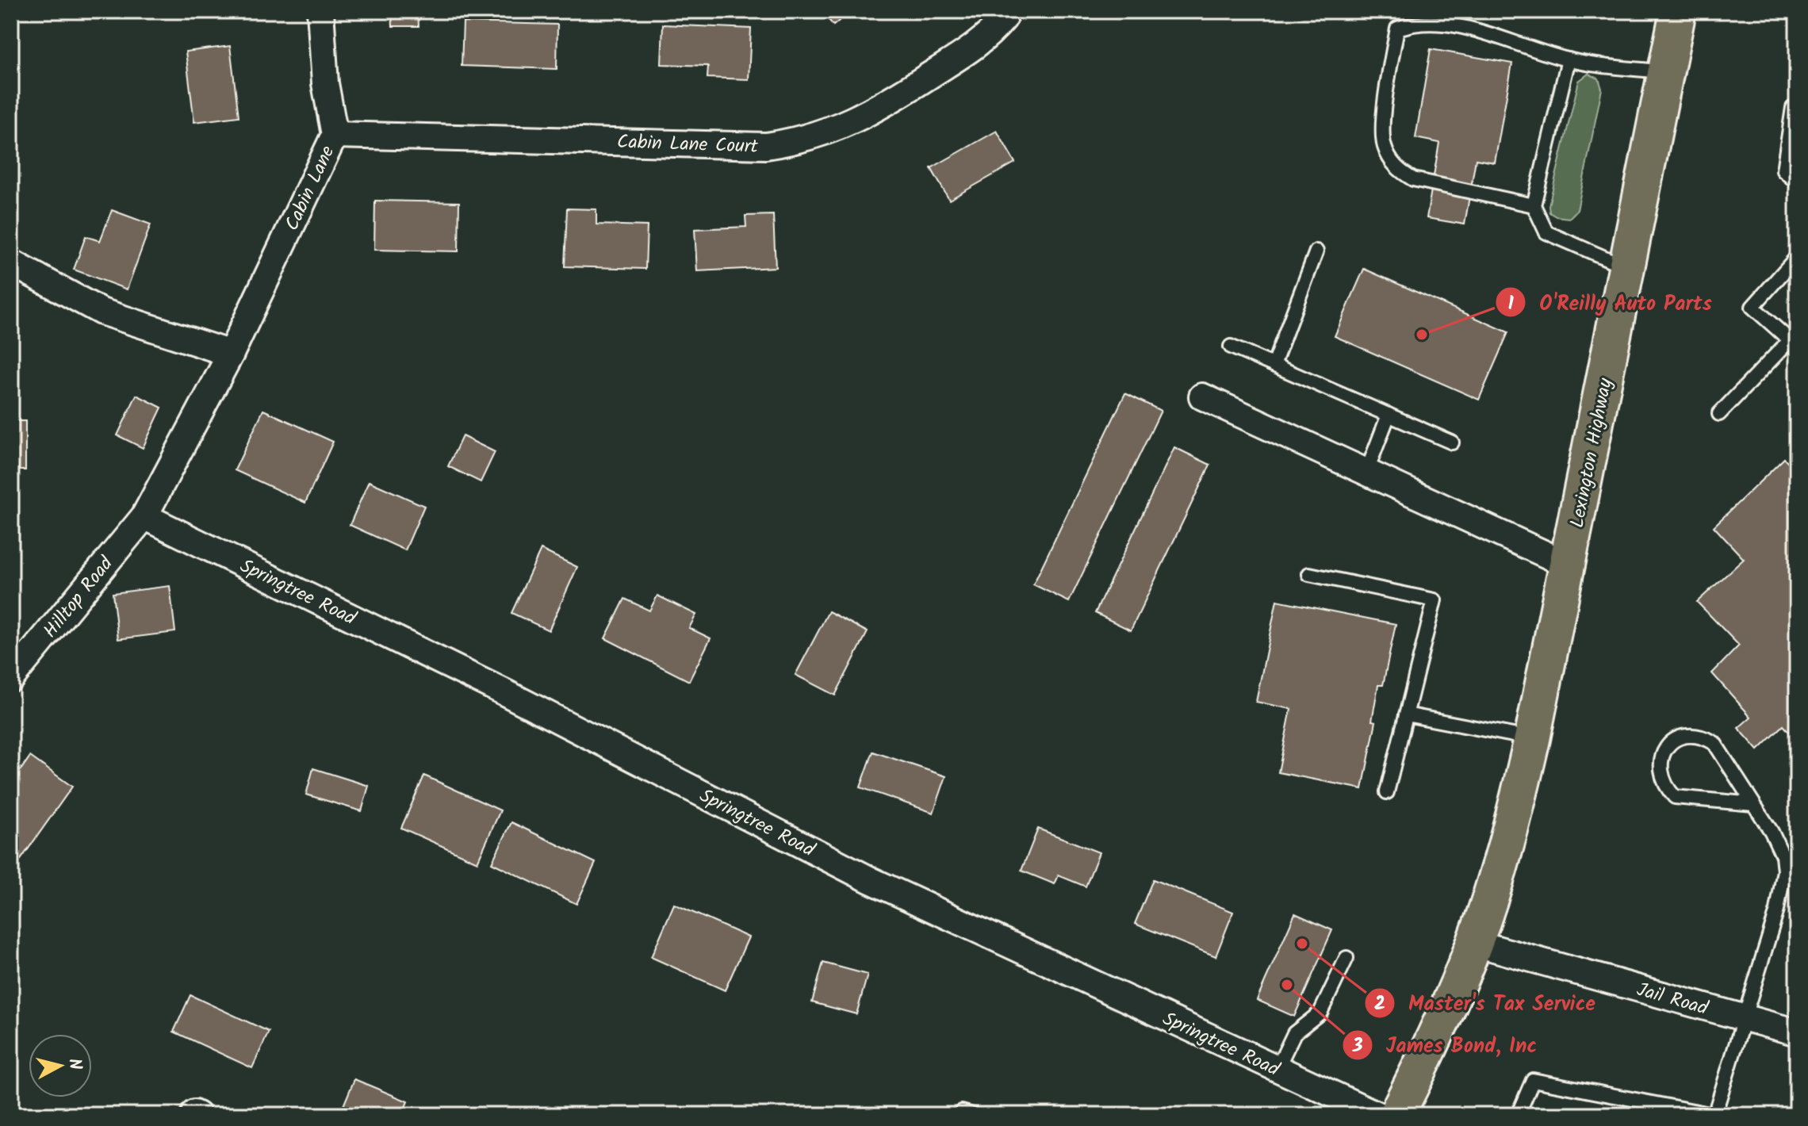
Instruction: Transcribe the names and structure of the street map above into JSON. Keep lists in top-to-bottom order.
{
  "streets": {
    "highway": ["Lexington Highway"],
    "street": [
      "Cabin Lane Court",
      "Cabin Lane",
      "Springtree Road",
      "Hilltop Road",
      "Jail Road"
    ]
  },
  "crossings": [
    ["Cabin Lane Court", "Cabin Lane"],
    ["Cabin Lane", "Springtree Road"],
    ["Cabin Lane", "Hilltop Road"],
    ["Lexington Highway", "Jail Road"],
    ["Springtree Road", "Hilltop Road"]
  ],
  "places": ["O'Reilly Auto Parts", "Master's Tax Service", "James Bond, Inc"],
  "north": "right"
}
